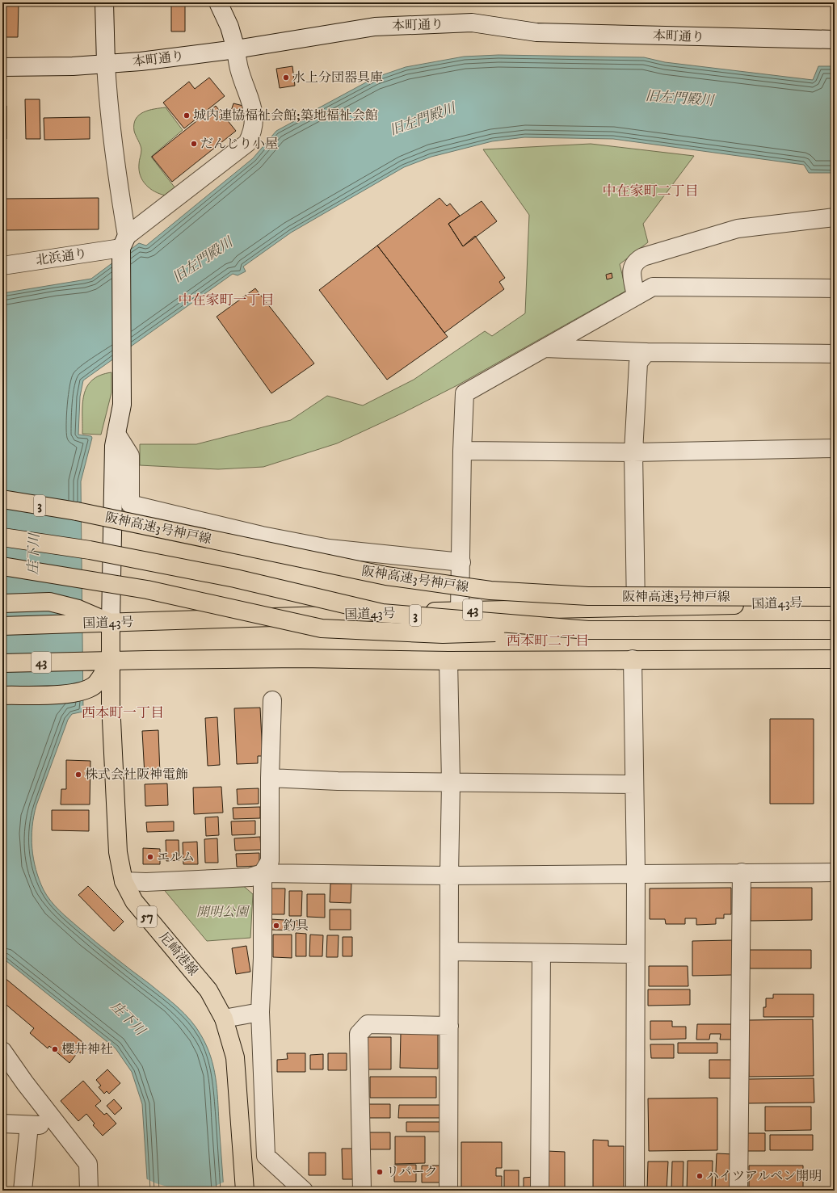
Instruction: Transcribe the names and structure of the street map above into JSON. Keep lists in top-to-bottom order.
{
  "streets": {
    "main road": [
      "3",
      "阪神高速3号神戸線",
      "国道43号",
      "43",
      "57",
      "尼崎港線"
    ],
    "street": ["本町通り", "北浜通り"]
  },
  "crossings": [
    ["国道43号", "尼崎港線"],
    ["43", "尼崎港線"]
  ],
  "districts": [
    "中在家町二丁目",
    "中在家町一丁目",
    "西本町二丁目",
    "西本町一丁目"
  ],
  "water": ["旧左門殿川", "庄下川"],
  "parks": ["開明公園"],
  "places": [
    "水上分団器具庫",
    "城内連協福祉会館;築地福祉会館",
    "だんじり小屋",
    "株式会社阪神電飾",
    "エルム",
    "釣具",
    "櫻井神社",
    "リパーク",
    "ハイツアルペン開明"
  ]
}
